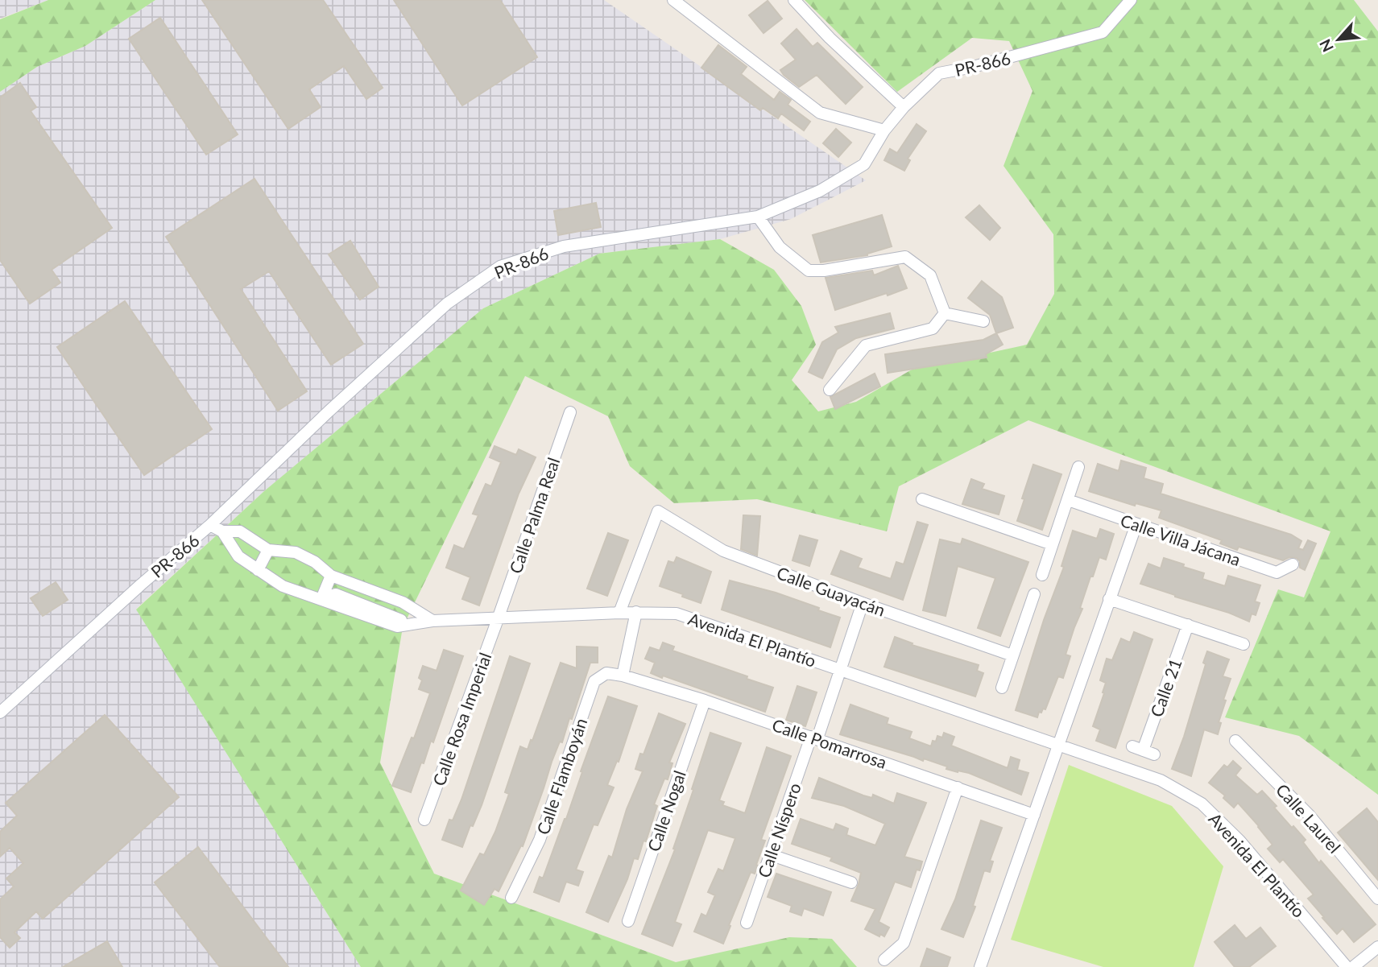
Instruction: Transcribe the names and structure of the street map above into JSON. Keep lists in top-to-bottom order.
{
  "streets": {
    "street": [
      "PR-866",
      "Calle Palma Real",
      "Calle Villa Jácana",
      "Calle Guayacán",
      "Avenida El Plantío",
      "Calle 21",
      "Calle Rosa Imperial",
      "Calle Pomarrosa",
      "Calle Flamboyán",
      "Calle Nogal",
      "Calle Laurel",
      "Calle Níspero"
    ]
  },
  "crossings": [
    ["PR-866", "Avenida El Plantío"],
    ["Calle Palma Real", "Avenida El Plantío"],
    ["Calle Palma Real", "Calle Rosa Imperial"],
    ["Calle Guayacán", "Avenida El Plantío"],
    ["Calle Guayacán", "Calle Níspero"],
    ["Avenida El Plantío", "Calle Rosa Imperial"],
    ["Avenida El Plantío", "Calle Níspero"],
    ["Calle Pomarrosa", "Calle Flamboyán"],
    ["Calle Pomarrosa", "Calle Nogal"],
    ["Calle Pomarrosa", "Calle Níspero"]
  ],
  "north": "bottom left"
}
